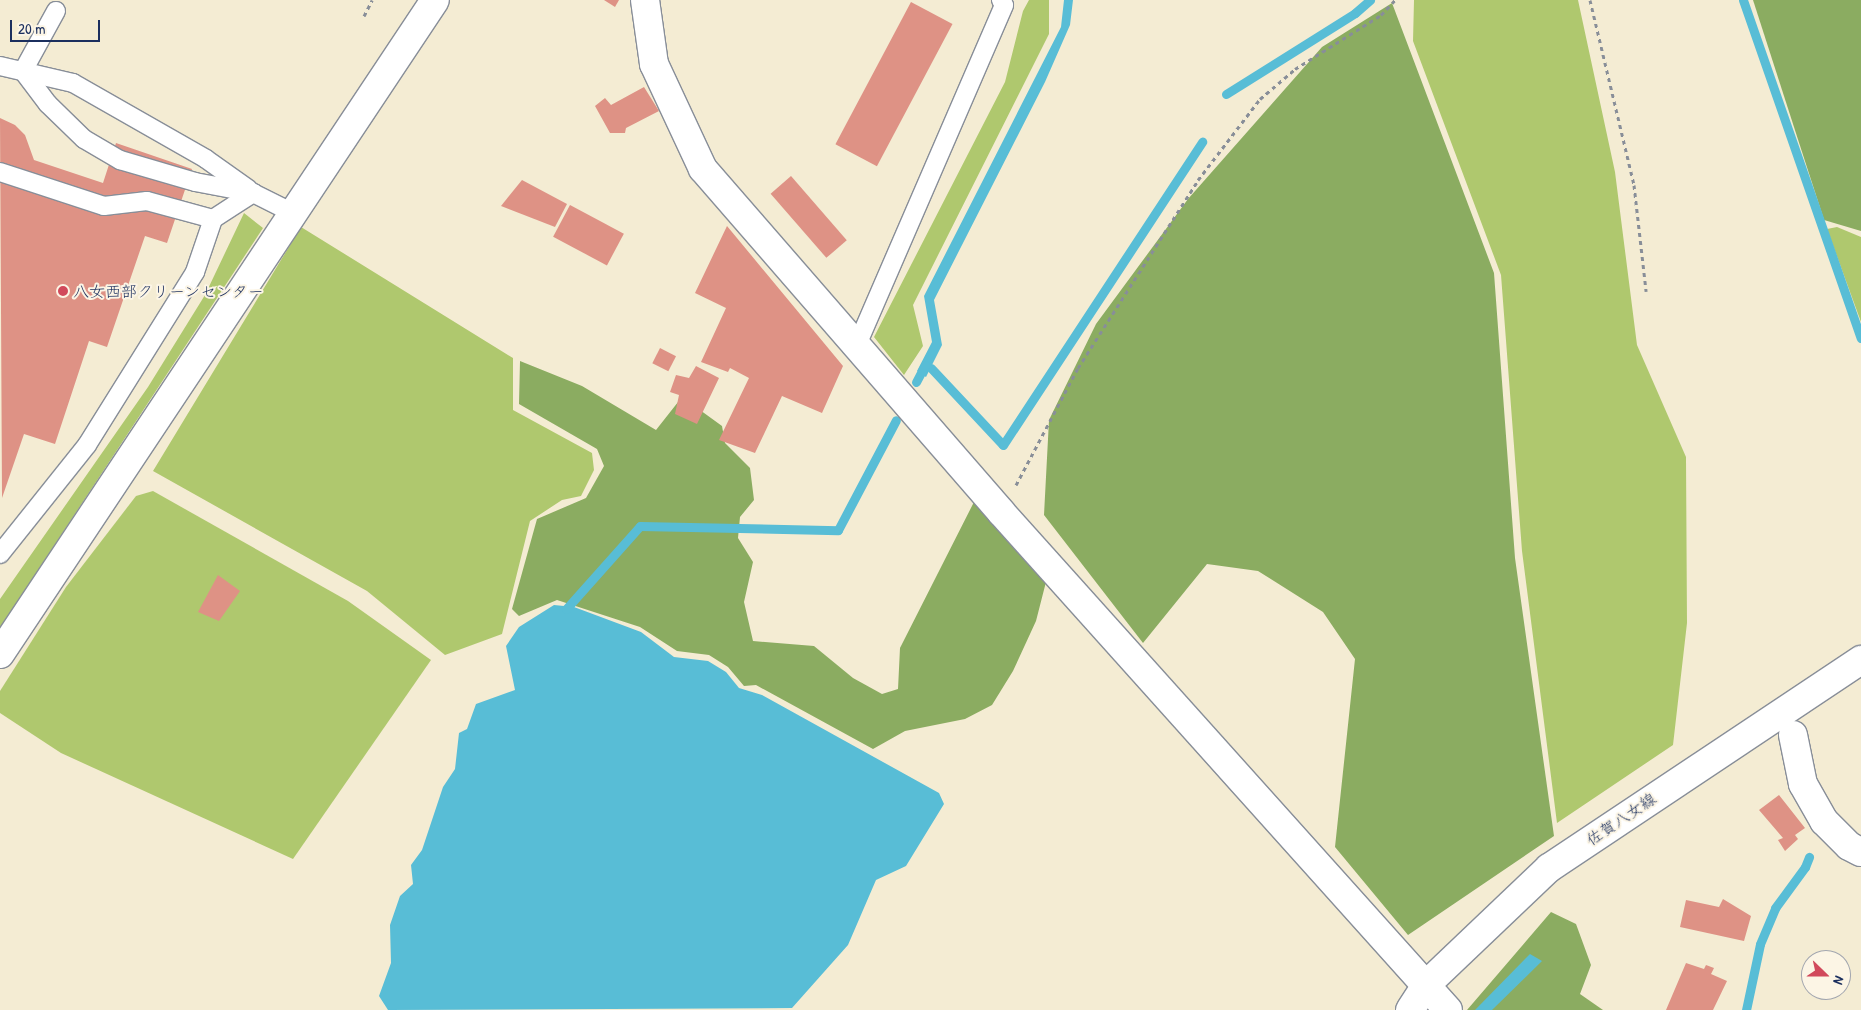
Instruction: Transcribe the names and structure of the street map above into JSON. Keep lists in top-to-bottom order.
{
  "streets": {
    "street": ["佐賀八女線"]
  },
  "places": ["八女西部クリーンセンター"],
  "scale_bar": "20 m",
  "north": "right"
}
